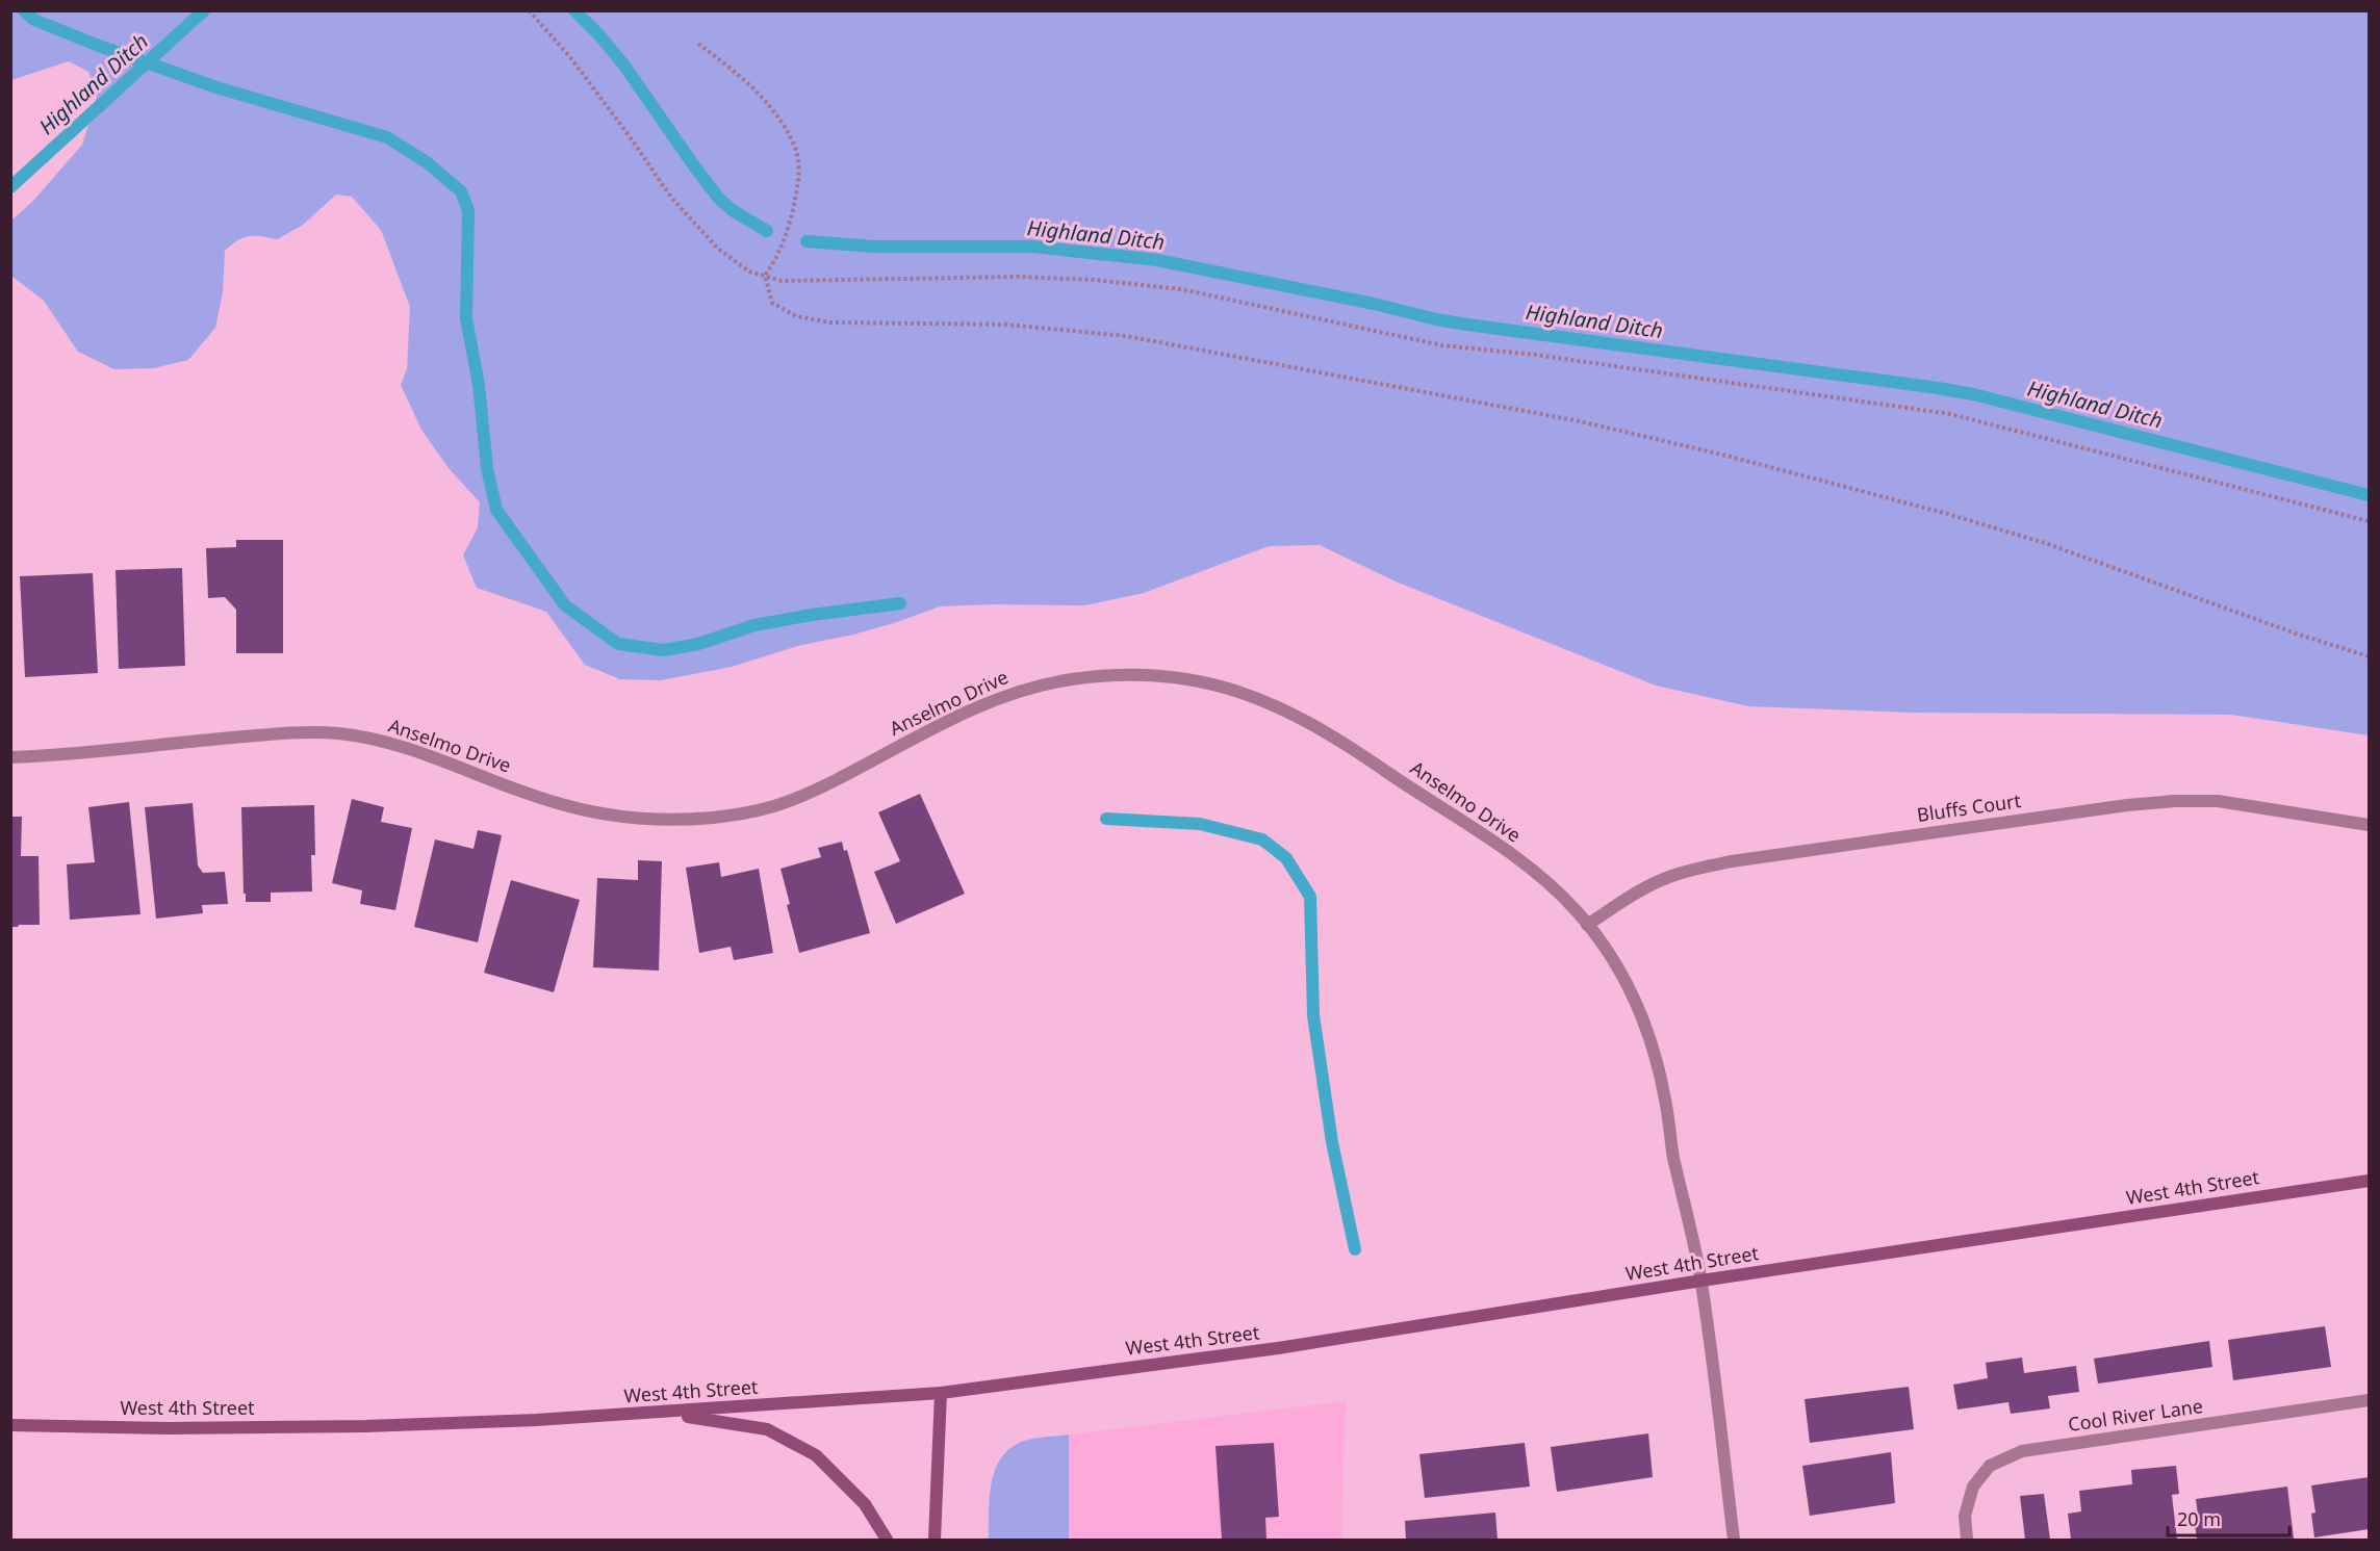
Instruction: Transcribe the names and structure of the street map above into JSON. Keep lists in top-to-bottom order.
{
  "streets": {
    "main road": ["West 4th Street"],
    "street": ["Anselmo Drive", "Bluffs Court", "Cool River Lane"]
  },
  "crossings": [
    ["Anselmo Drive", "Bluffs Court"],
    ["Anselmo Drive", "West 4th Street"]
  ],
  "water": ["Highland Ditch"],
  "scale_bar": "20 m"
}
